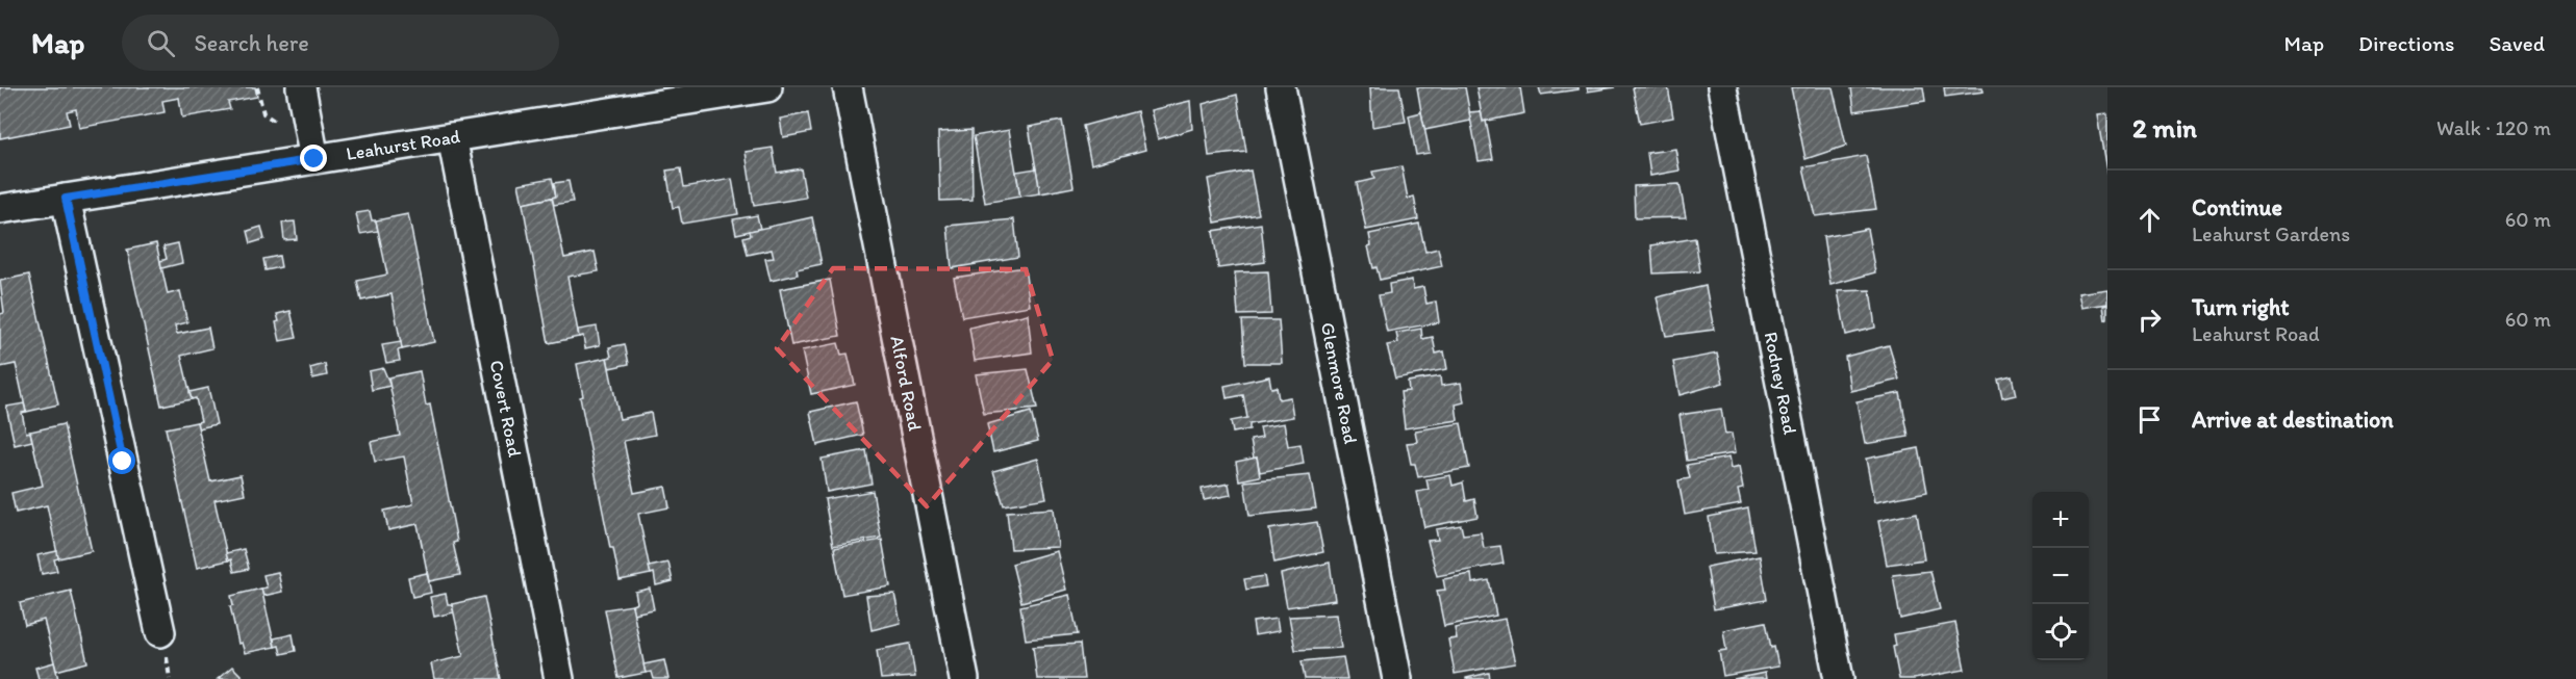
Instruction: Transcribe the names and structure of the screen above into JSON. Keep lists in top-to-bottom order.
{
  "streets": {
    "street": [
      "Leahurst Road",
      "Alford Road",
      "Glenmore Road",
      "Rodney Road",
      "Covert Road"
    ]
  },
  "crossings": [
    ["Leahurst Road", "Covert Road"]
  ],
  "page": {
    "header": "Map",
    "search": "Search here",
    "nav": ["Map", "Directions", "Saved"],
    "heading": ["2 min", "Walk · 120 m"],
    "list": [
      ["Continue", "Leahurst Gardens", "60 m"],
      ["Turn right", "Leahurst Road", "60 m"],
      "Arrive at destination"
    ],
    "map_buttons": ["+", "−"]
  }
}
